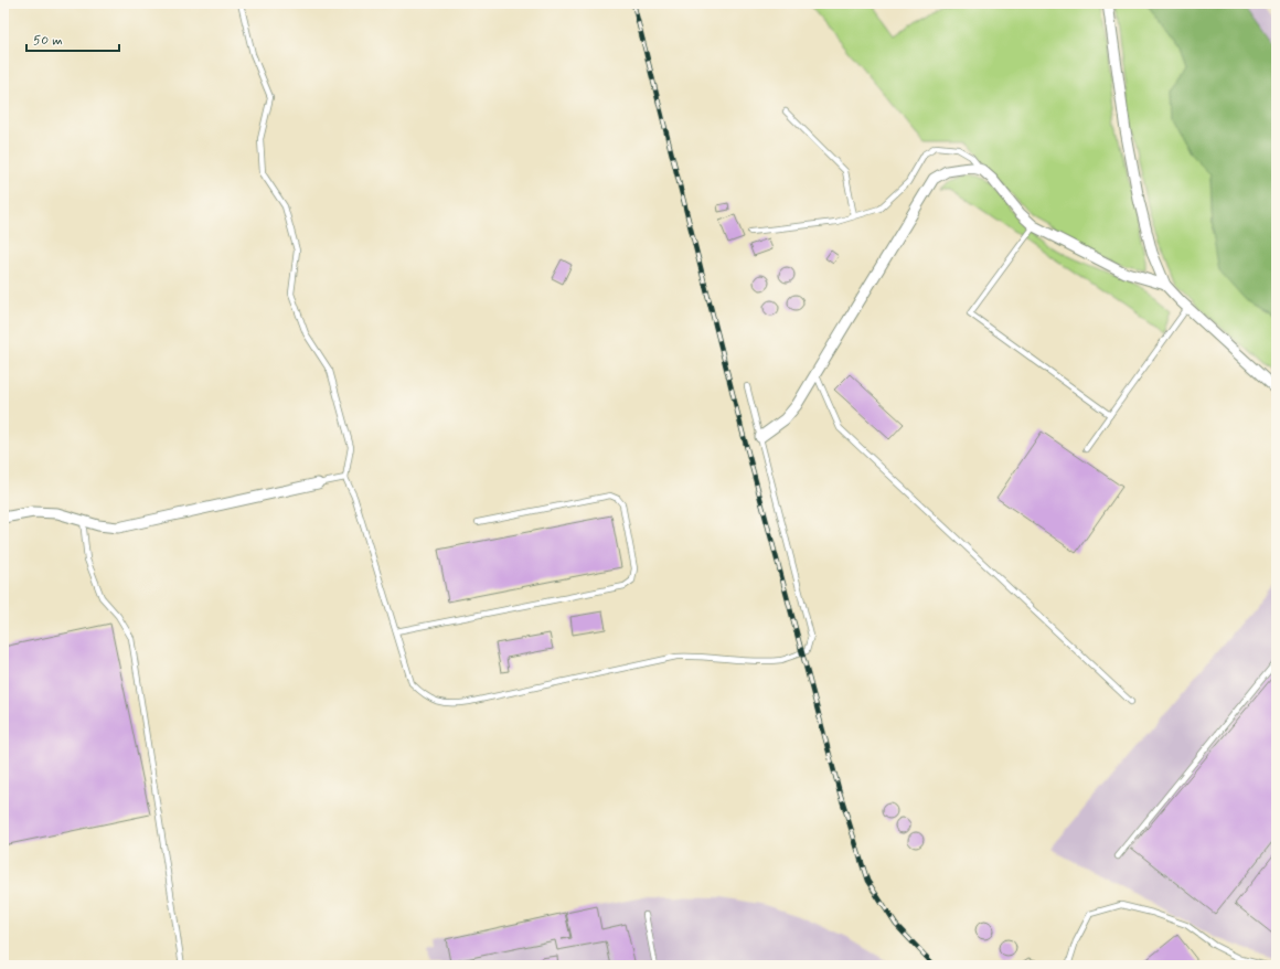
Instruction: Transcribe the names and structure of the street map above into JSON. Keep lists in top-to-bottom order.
{
  "scale_bar": "50 m"
}
